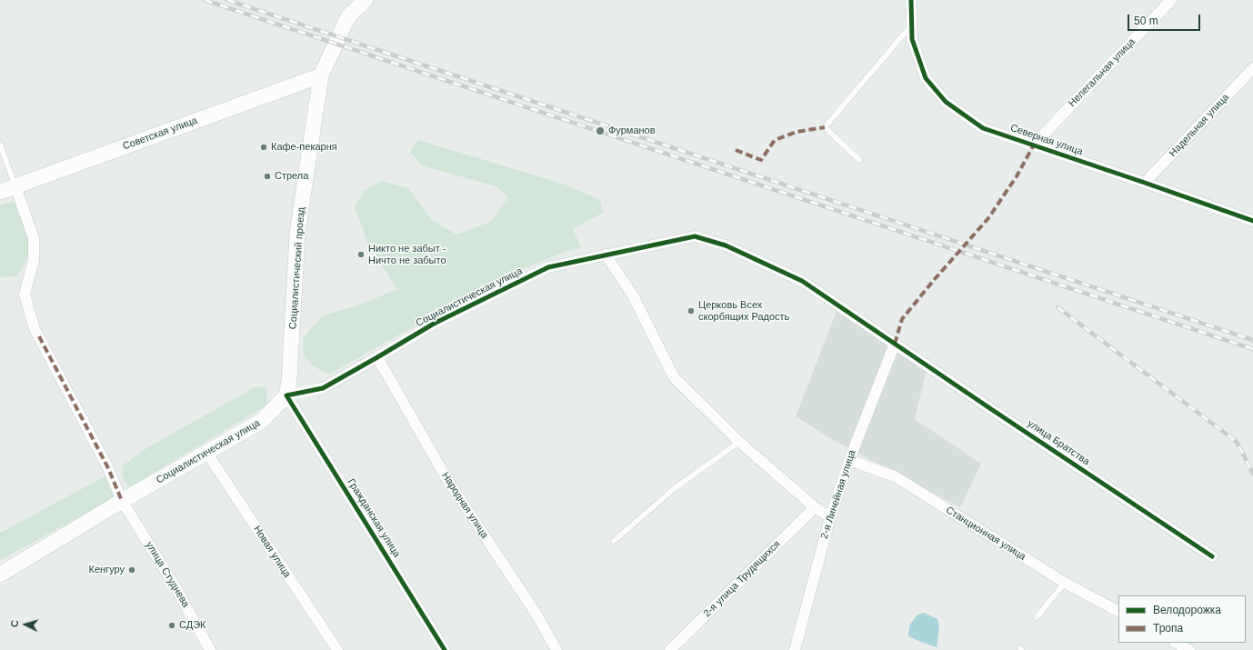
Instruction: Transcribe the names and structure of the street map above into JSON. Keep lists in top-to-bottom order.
{
  "streets": {
    "main road": ["Советская улица", "Социалистический проезд", "Социалистическая улица"],
    "street": [
      "Нелегальная улица",
      "Надельная улица",
      "Северная улица",
      "улица Братства",
      "2-я Линейная улица",
      "Народная улица",
      "Гражданская улица",
      "Станционная улица",
      "Новая улица",
      "улица Студнева",
      "2-я улица Трудящихся"
    ]
  },
  "crossings": [
    ["Нелегальная улица", "Северная улица"],
    ["Надельная улица", "Северная улица"],
    ["Советская улица", "Социалистический проезд"],
    ["Социалистический проезд", "Социалистическая улица"],
    ["Социалистический проезд", "Гражданская улица"],
    ["Социалистическая улица", "улица Братства"],
    ["Социалистическая улица", "2-я Линейная улица"],
    ["Социалистическая улица", "Народная улица"],
    ["Социалистическая улица", "Гражданская улица"],
    ["Социалистическая улица", "Новая улица"],
    ["Социалистическая улица", "улица Студнева"],
    ["улица Братства", "2-я Линейная улица"],
    ["2-я Линейная улица", "Станционная улица"]
  ],
  "places": [
    "Фурманов",
    "Кафе-пекарня",
    "Стрела",
    "Никто не забыт - Ничто не забыто",
    "Церковь Всех скорбящих Радость",
    "Кенгуру",
    "СДЭК"
  ],
  "legend": ["Велодорожка", "Тропа"],
  "scale_bar": "50 m",
  "north": "left"
}
